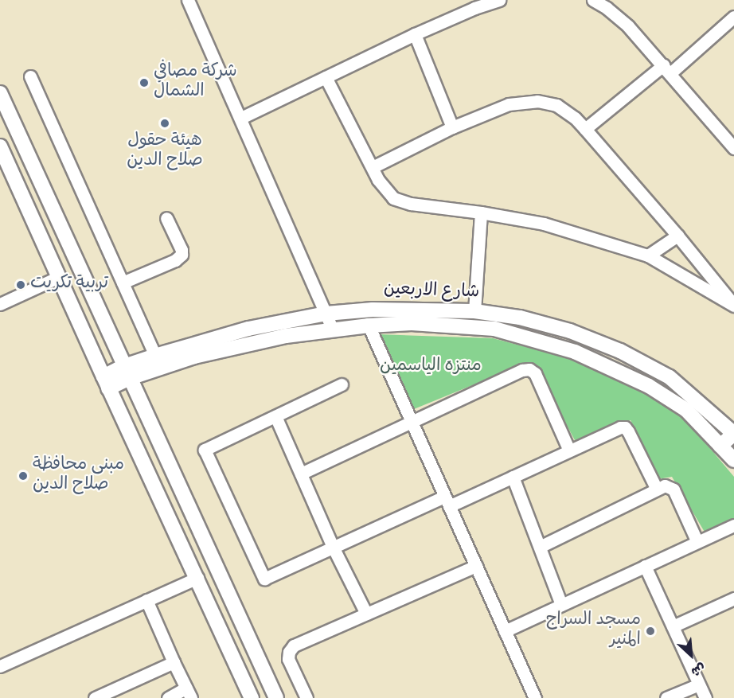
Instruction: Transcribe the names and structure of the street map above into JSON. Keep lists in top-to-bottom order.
{
  "streets": {
    "main road": ["شارع الاربعين"]
  },
  "parks": ["منتزه الياسمين"],
  "places": [
    "شركة مصافي الشمال",
    "هيئة حقول صلاح الدين",
    "تربية تكريت",
    "مبنى محافظة صلاح الدين",
    "مسجد السراج المنير"
  ],
  "north": "bottom right"
}
